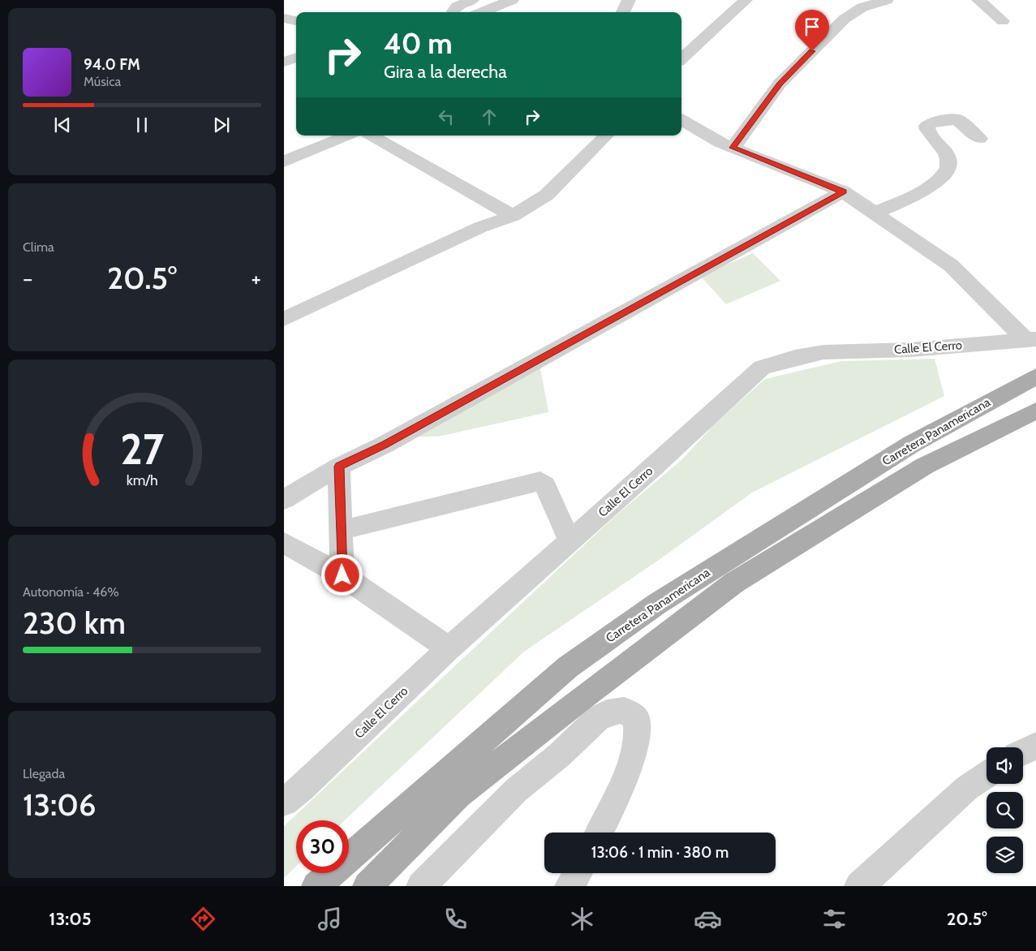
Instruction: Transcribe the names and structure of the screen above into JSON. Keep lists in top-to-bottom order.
{
  "streets": {
    "main road": ["Carretera Panamericana"],
    "street": ["Calle El Cerro"]
  },
  "page": {
    "turn": ["40 m", "Gira a la derecha"],
    "song": ["94.0 FM", "Música"],
    "tile": [
      "Clima",
      ["Autonomía · 46%", "230 km"],
      ["Llegada", "13:06"]
    ],
    "heat": ["−", "20.5°", "+"],
    "limit": "30",
    "trip": "13:06 · 1 min · 380 m",
    "tabs": ["13:05", "20.5°"],
    "gauge": ["27", "km/h"]
  }
}
